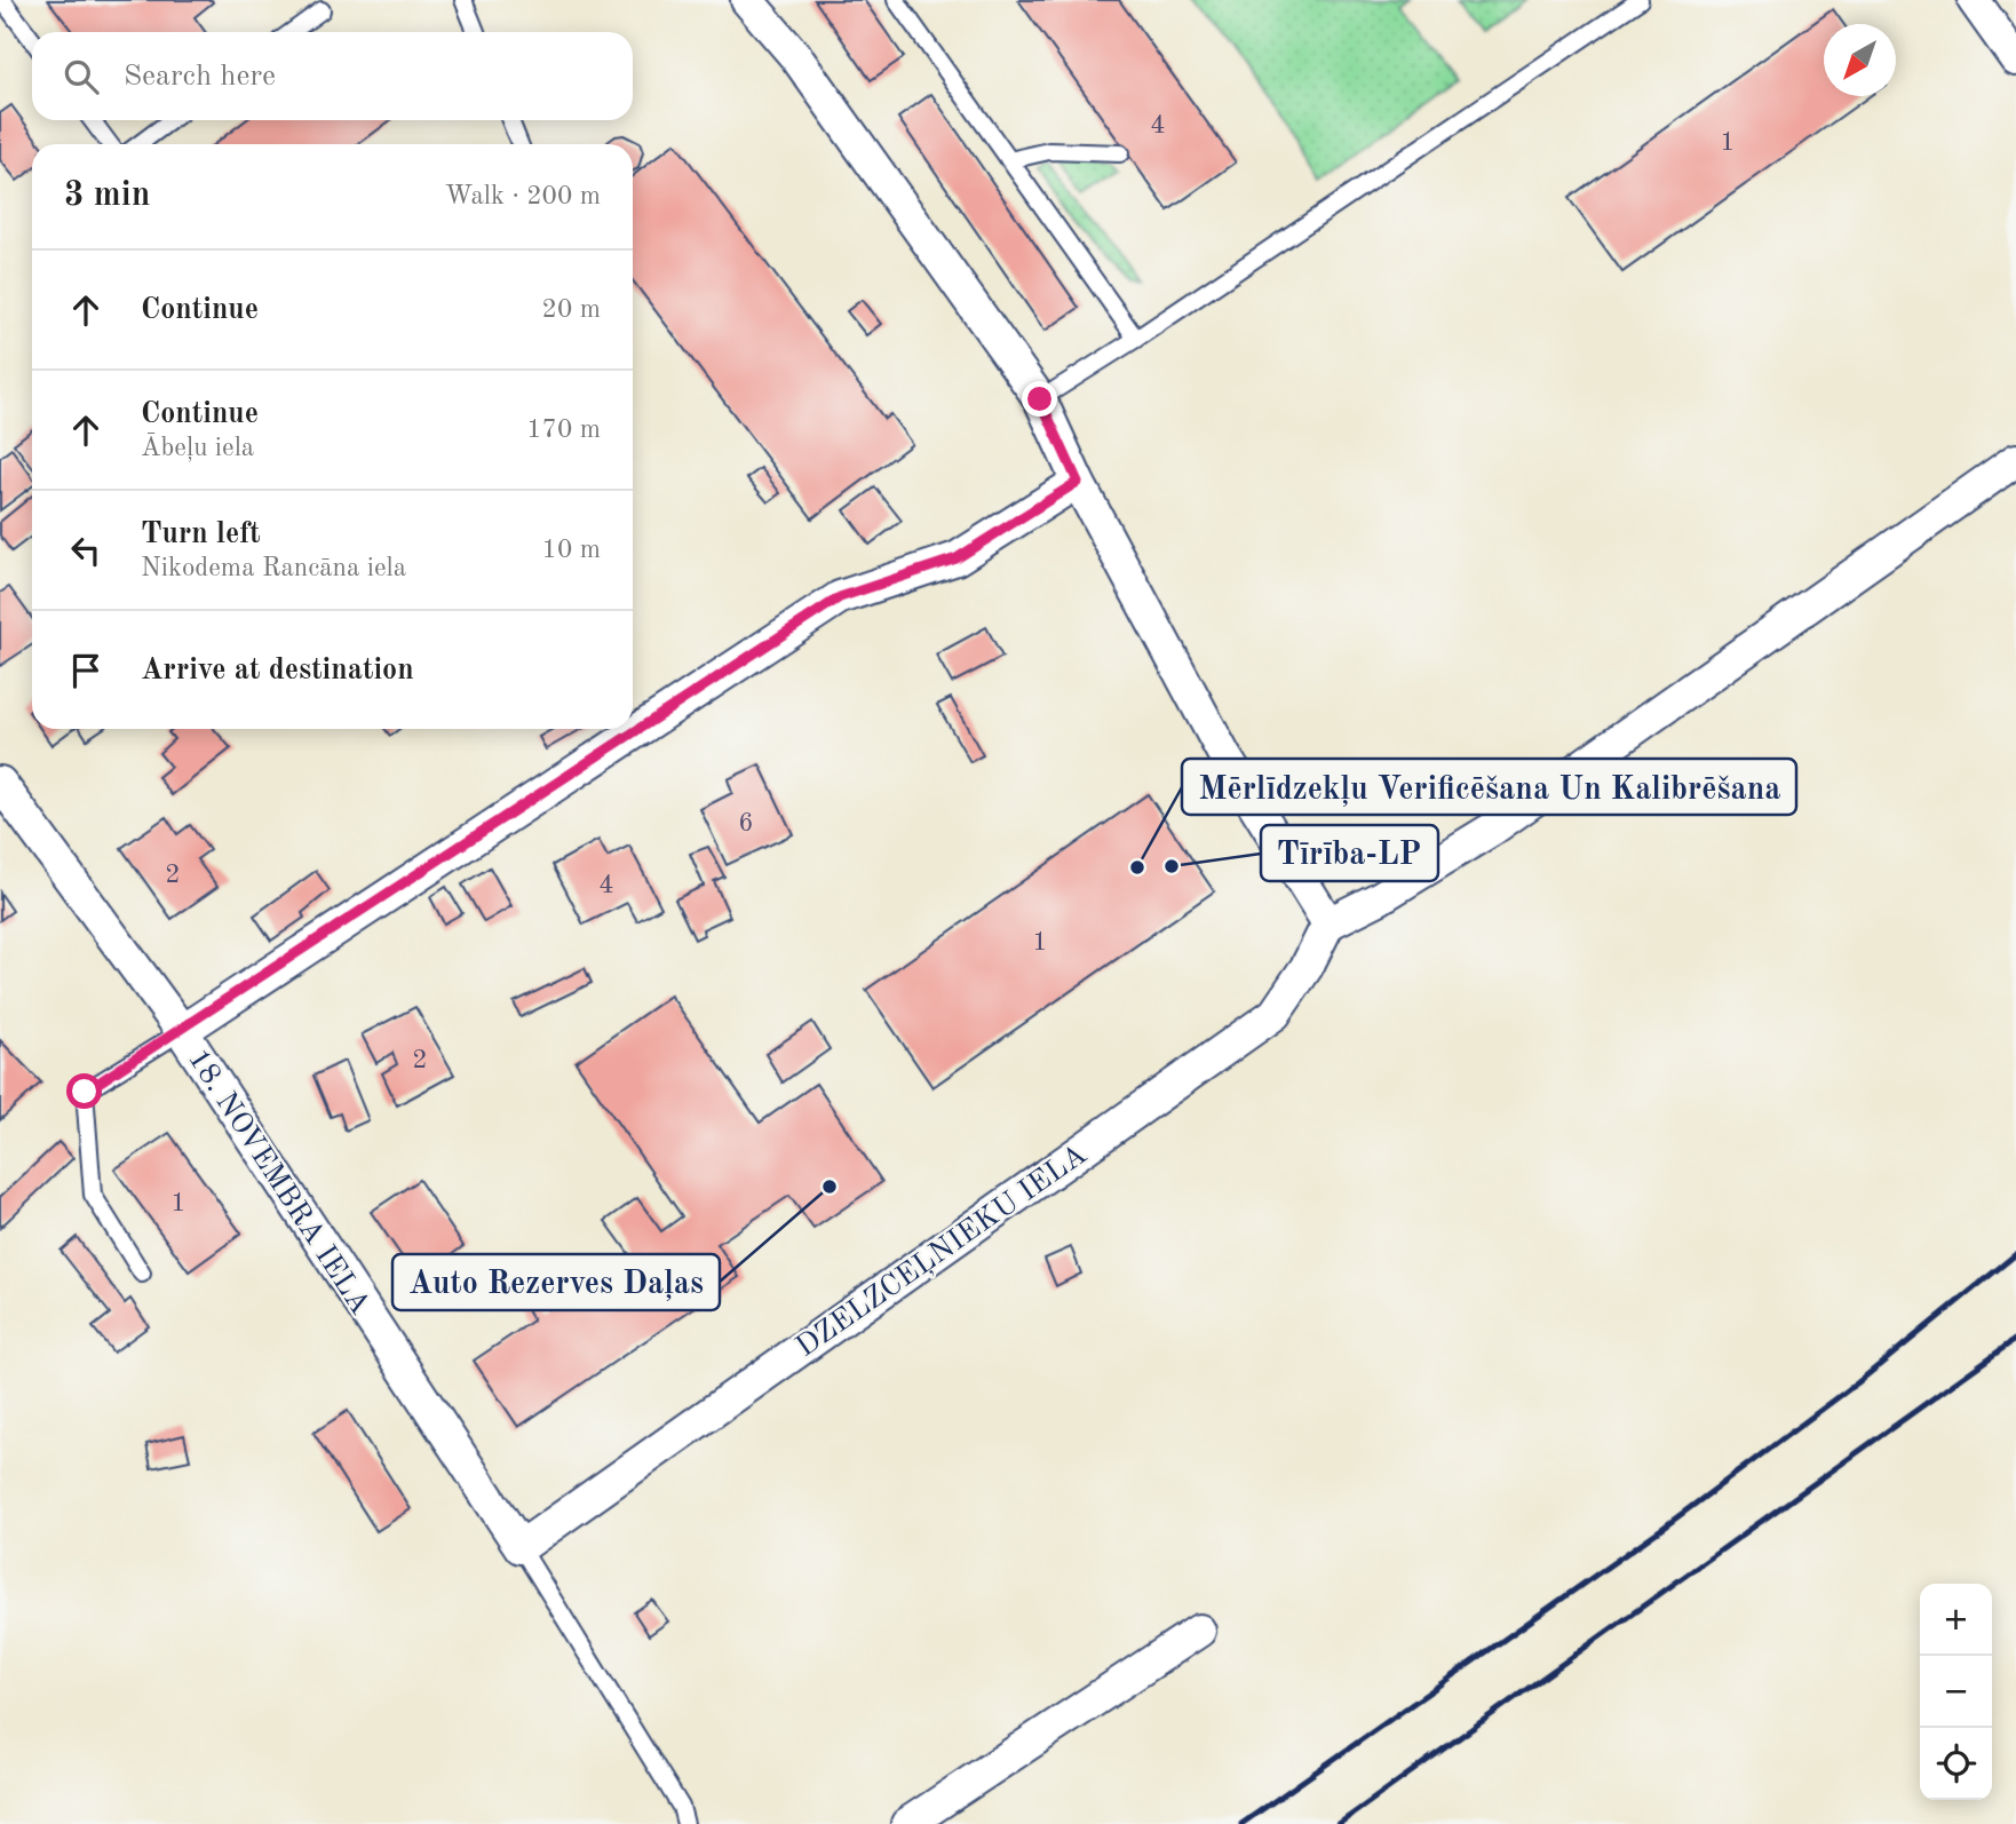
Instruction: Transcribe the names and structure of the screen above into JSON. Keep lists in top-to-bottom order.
{
  "streets": {
    "street": ["18. NOVEMBRA IELA", "DZELZCEĻNIEKU IELA"]
  },
  "crossings": [
    ["18. NOVEMBRA IELA", "DZELZCEĻNIEKU IELA"]
  ],
  "places": ["Tīrība-LP", "Mērlīdzekļu Verificēšana Un Kalibrēšana", "Auto Rezerves Daļas"],
  "house_numbers": [
    "4",
    "1",
    "6",
    "2",
    "4",
    "1",
    "2",
    "1"
  ],
  "north": "bottom left",
  "page": {
    "search": "Search here",
    "heading": ["3 min", "Walk · 200 m"],
    "list": [
      ["Continue", "20 m"],
      ["Continue", "Ābeļu iela", "170 m"],
      ["Turn left", "Nikodema Rancāna iela", "10 m"],
      "Arrive at destination"
    ],
    "map_buttons": ["+", "−"]
  }
}
